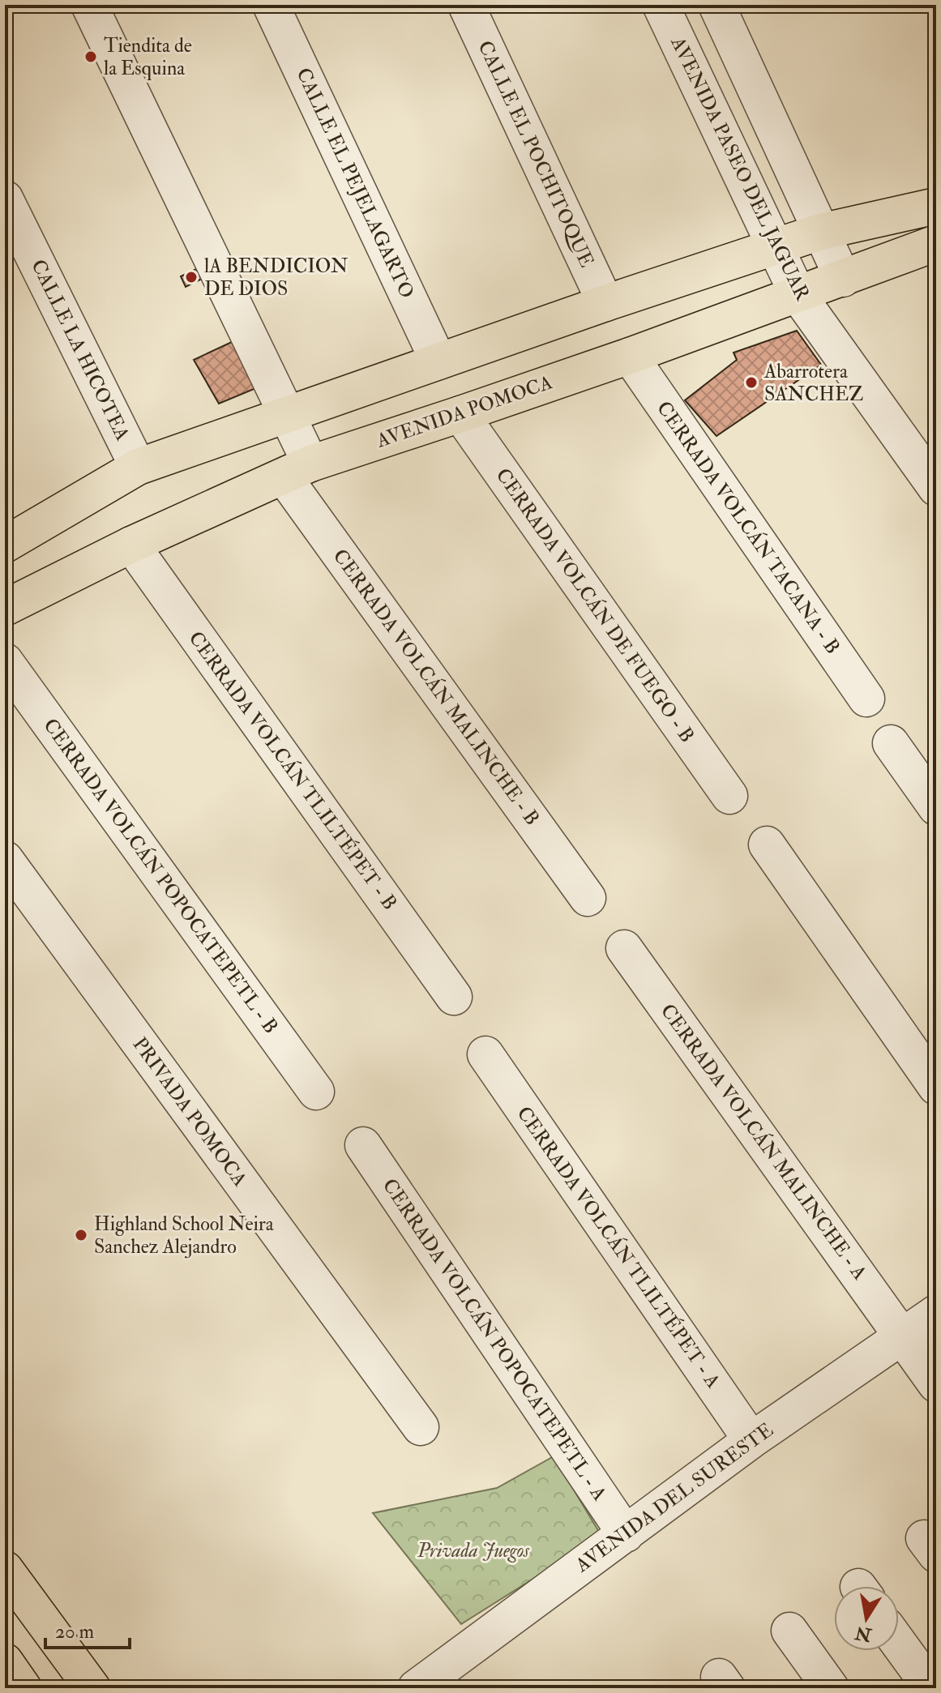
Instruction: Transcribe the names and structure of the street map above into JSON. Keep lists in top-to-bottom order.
{
  "streets": {
    "main road": ["AVENIDA POMOCA"],
    "street": [
      "CALLE EL POCHITOQUE",
      "AVENIDA PASEO DEL JAGUAR",
      "CALLE EL PEJELAGARTO",
      "CALLE LA HICOTEA",
      "CERRADA VOLCÁN TACANA - B",
      "CERRADA VOLCÁN DE FUEGO - B",
      "CERRADA VOLCÁN MALINCHE - B",
      "CERRADA VOLCÁN TLILTÉPET - B",
      "CERRADA VOLCÁN POPOCATEPETL - B",
      "PRIVADA POMOCA",
      "CERRADA VOLCÁN MALINCHE - A",
      "CERRADA VOLCÁN TLILTÉPET - A",
      "CERRADA VOLCÁN POPOCATEPETL - A",
      "AVENIDA DEL SURESTE"
    ]
  },
  "crossings": [
    ["AVENIDA PASEO DEL JAGUAR", "AVENIDA POMOCA"],
    ["AVENIDA POMOCA", "CERRADA VOLCÁN TACANA - B"],
    ["AVENIDA POMOCA", "CERRADA VOLCÁN DE FUEGO - B"],
    ["AVENIDA POMOCA", "CERRADA VOLCÁN MALINCHE - B"],
    ["AVENIDA POMOCA", "CERRADA VOLCÁN TLILTÉPET - B"],
    ["CERRADA VOLCÁN MALINCHE - A", "AVENIDA DEL SURESTE"],
    ["CERRADA VOLCÁN TLILTÉPET - A", "AVENIDA DEL SURESTE"],
    ["CERRADA VOLCÁN POPOCATEPETL - A", "AVENIDA DEL SURESTE"]
  ],
  "parks": ["Privada Juegos"],
  "places": [
    "Tiendita de la Esquina",
    "lA BENDICION DE DIOS",
    "Abarrotera SANCHEZ",
    "Highland School Neira Sanchez Alejandro"
  ],
  "scale_bar": "20 m",
  "north": "bottom"
}
